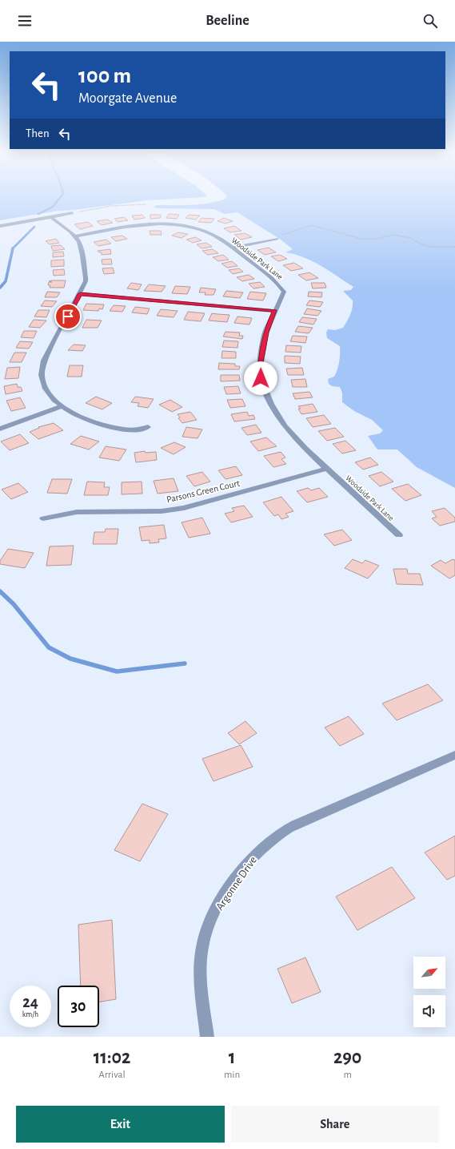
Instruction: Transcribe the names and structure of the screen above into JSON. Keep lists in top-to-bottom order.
{
  "streets": {
    "street": ["Woodside Park Lane", "Parsons Green Court", "Argonne Drive"]
  },
  "crossings": [
    ["Woodside Park Lane", "Parsons Green Court"]
  ],
  "north": "top right",
  "page": {
    "header": "Beeline",
    "turn": ["100 m", "Moorgate Avenue"],
    "then": "Then",
    "speed": "24 km/h",
    "limit": "30",
    "eta": [
      "11:02",
      "Arrival",
      "1",
      "min",
      "290",
      "m"
    ],
    "buttons": ["Exit", "Share"]
  }
}
